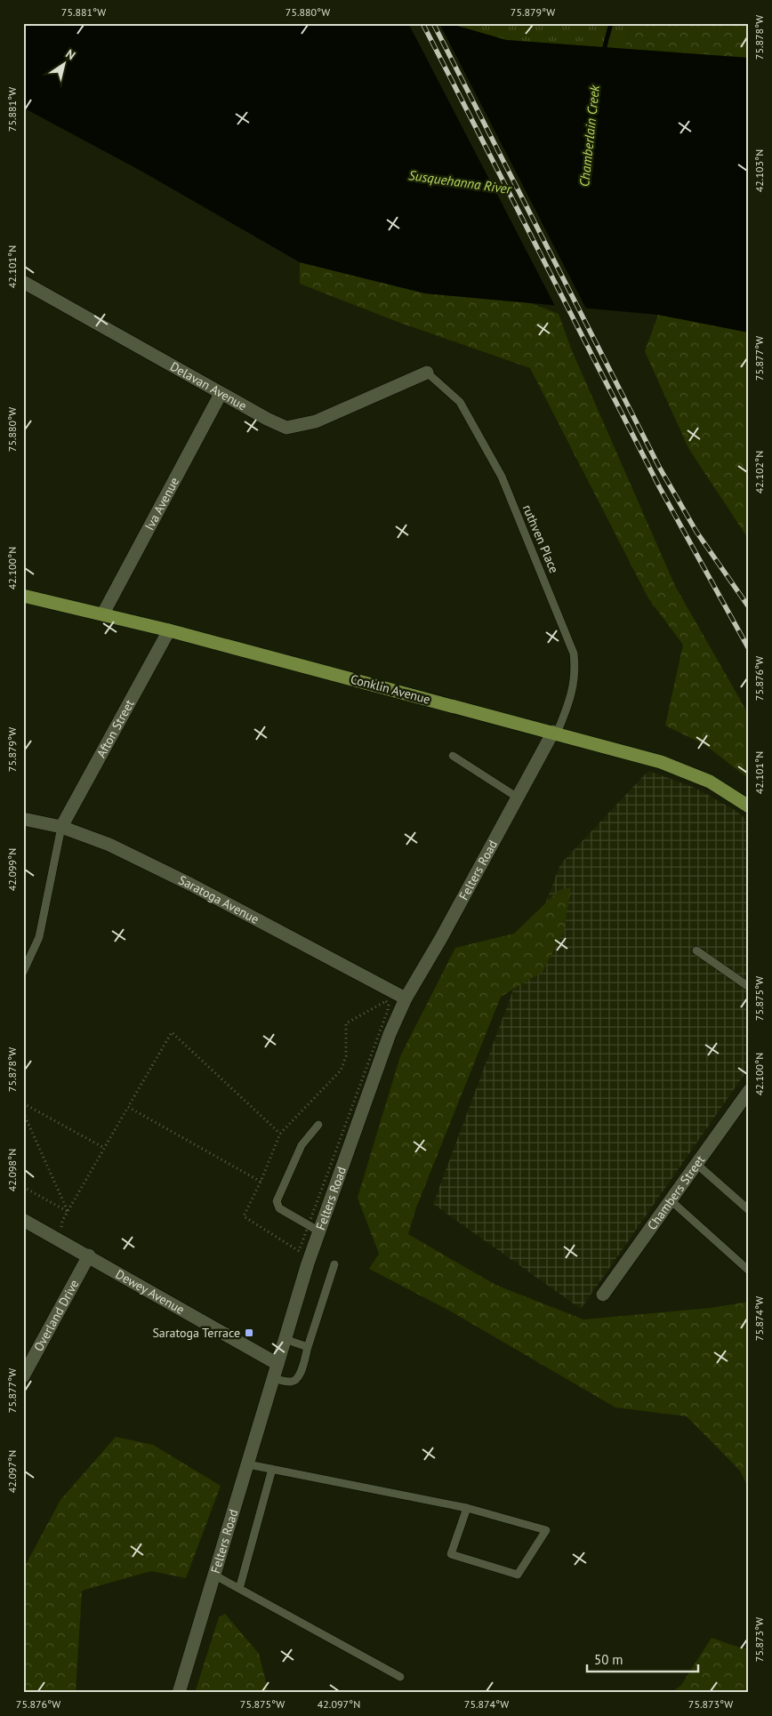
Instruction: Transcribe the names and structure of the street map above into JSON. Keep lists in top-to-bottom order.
{
  "streets": {
    "main road": ["Conklin Avenue"],
    "street": [
      "Delavan Avenue",
      "Iva Avenue",
      "Afton Street",
      "Felters Road",
      "Saratoga Avenue",
      "Chambers Street",
      "Dewey Avenue",
      "Overland Drive"
    ],
    "lane": ["ruthven Place"]
  },
  "crossings": [
    ["Delavan Avenue", "Iva Avenue"],
    ["Delavan Avenue", "ruthven Place"],
    ["Iva Avenue", "Conklin Avenue"],
    ["ruthven Place", "Conklin Avenue"],
    ["ruthven Place", "Felters Road"],
    ["Conklin Avenue", "Afton Street"],
    ["Conklin Avenue", "Felters Road"],
    ["Afton Street", "Saratoga Avenue"],
    ["Felters Road", "Saratoga Avenue"],
    ["Felters Road", "Dewey Avenue"],
    ["Dewey Avenue", "Overland Drive"]
  ],
  "water": ["Chamberlain Creek", "Susquehanna River"],
  "places": {
    "transit": ["Saratoga Terrace"]
  },
  "scale_bar": "50 m",
  "north": "top right",
  "coordinates": [
    "75.881°W",
    "75.880°W",
    "75.879°W",
    "75.878°W",
    "42.103°N",
    "42.101°N",
    "75.877°W",
    "42.102°N",
    "42.100°N",
    "75.876°W",
    "42.099°N",
    "75.875°W",
    "42.098°N",
    "75.874°W",
    "42.097°N",
    "75.873°W"
  ]
}
